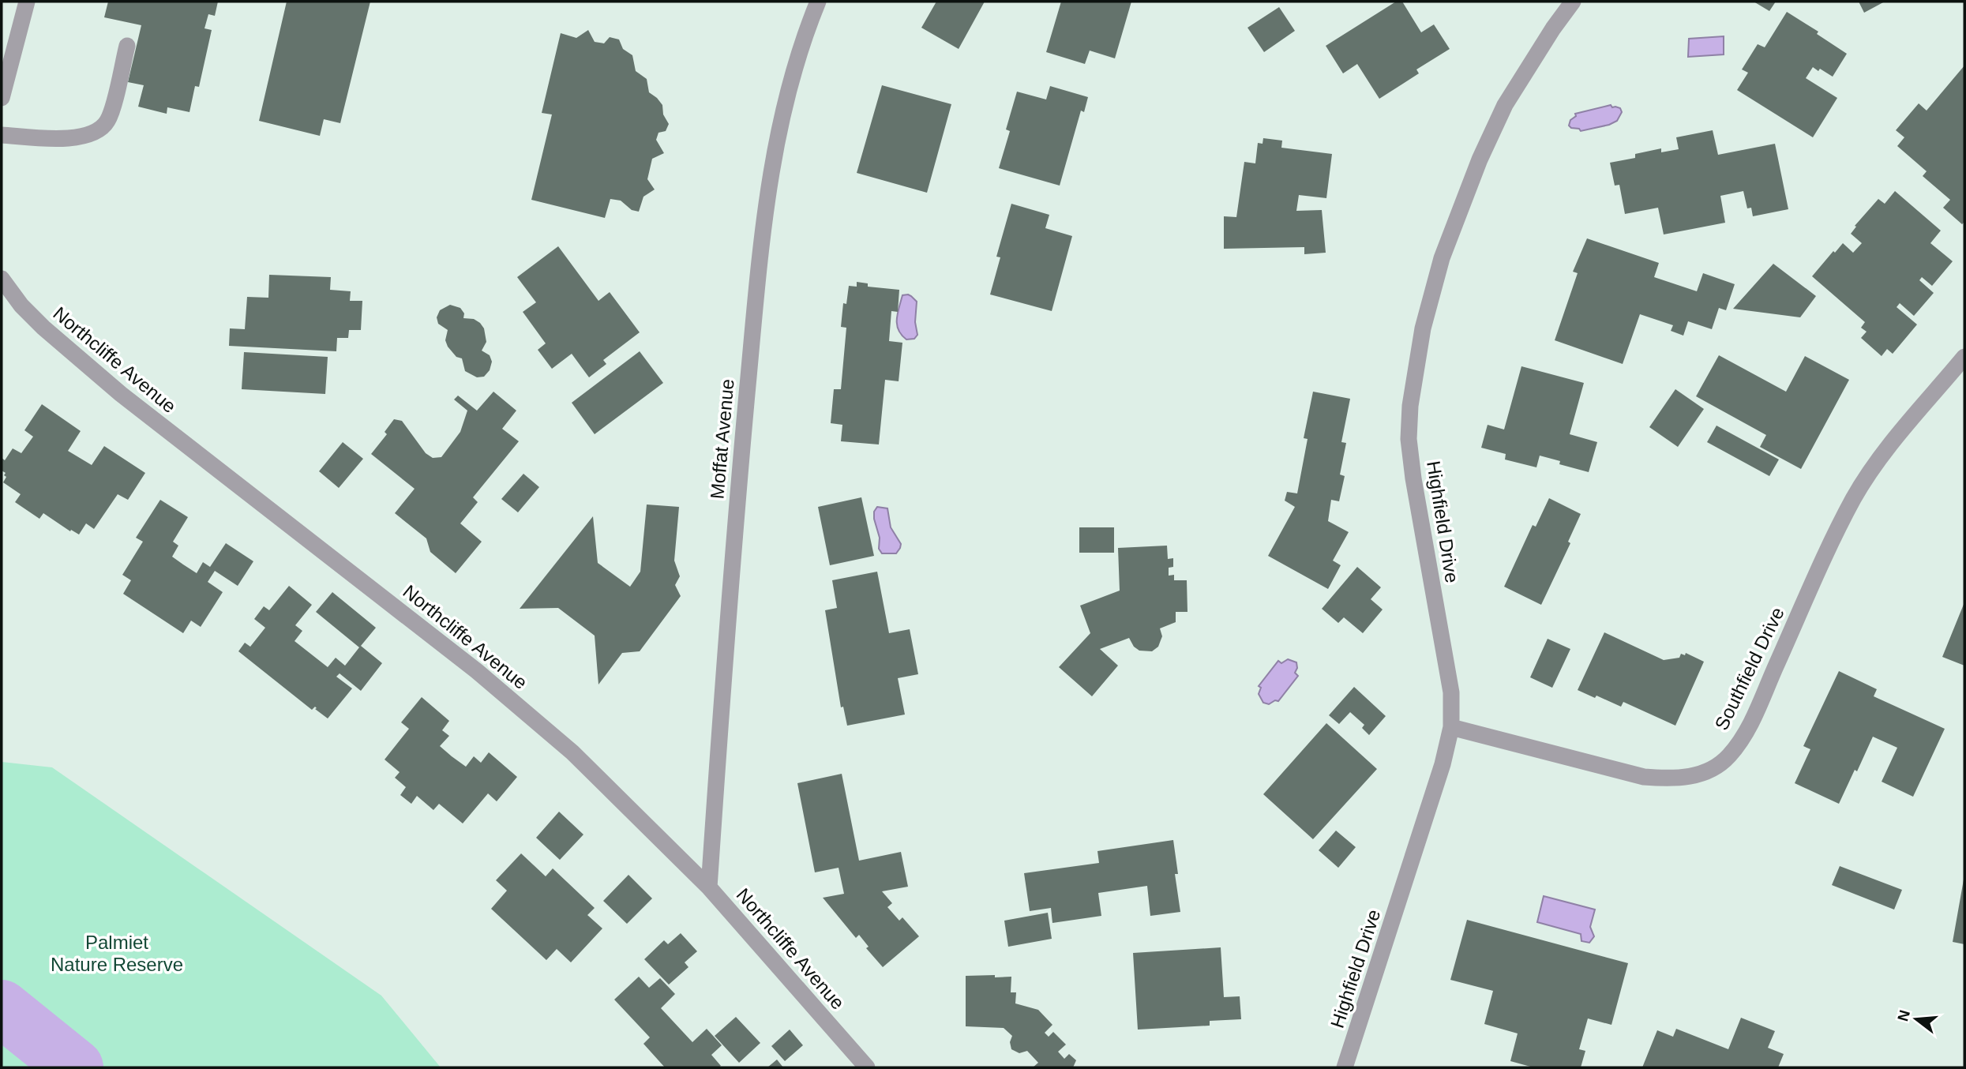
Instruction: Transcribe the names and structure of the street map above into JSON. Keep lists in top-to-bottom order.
{
  "streets": {
    "street": [
      "Northcliffe Avenue",
      "Moffat Avenue",
      "Highfield Drive",
      "Southfield Drive"
    ]
  },
  "crossings": [
    ["Northcliffe Avenue", "Moffat Avenue"],
    ["Highfield Drive", "Southfield Drive"]
  ],
  "parks": ["Palmiet Nature Reserve"],
  "north": "left"
}
